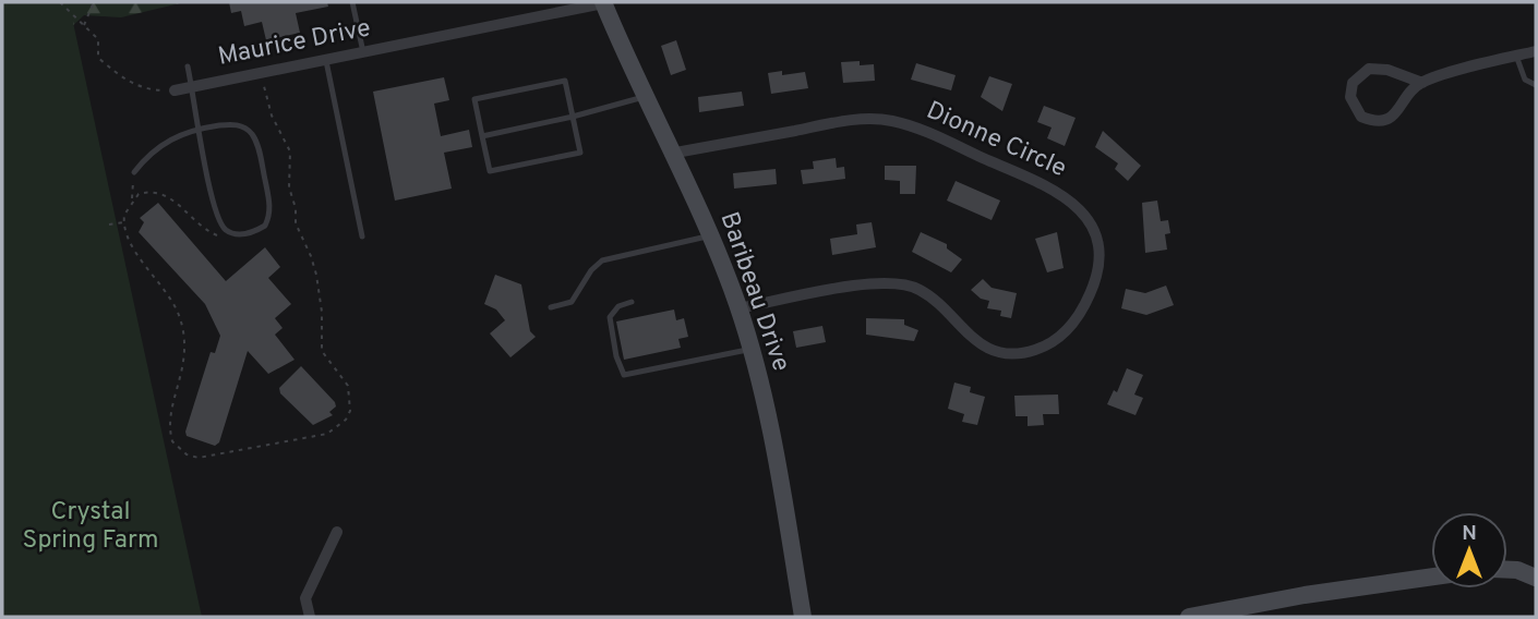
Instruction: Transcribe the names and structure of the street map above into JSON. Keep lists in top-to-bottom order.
{
  "streets": {
    "street": ["Maurice Drive", "Dionne Circle", "Baribeau Drive"]
  },
  "crossings": [
    ["Maurice Drive", "Baribeau Drive"],
    ["Dionne Circle", "Baribeau Drive"]
  ],
  "parks": ["Crystal Spring Farm"],
  "north": "top"
}
